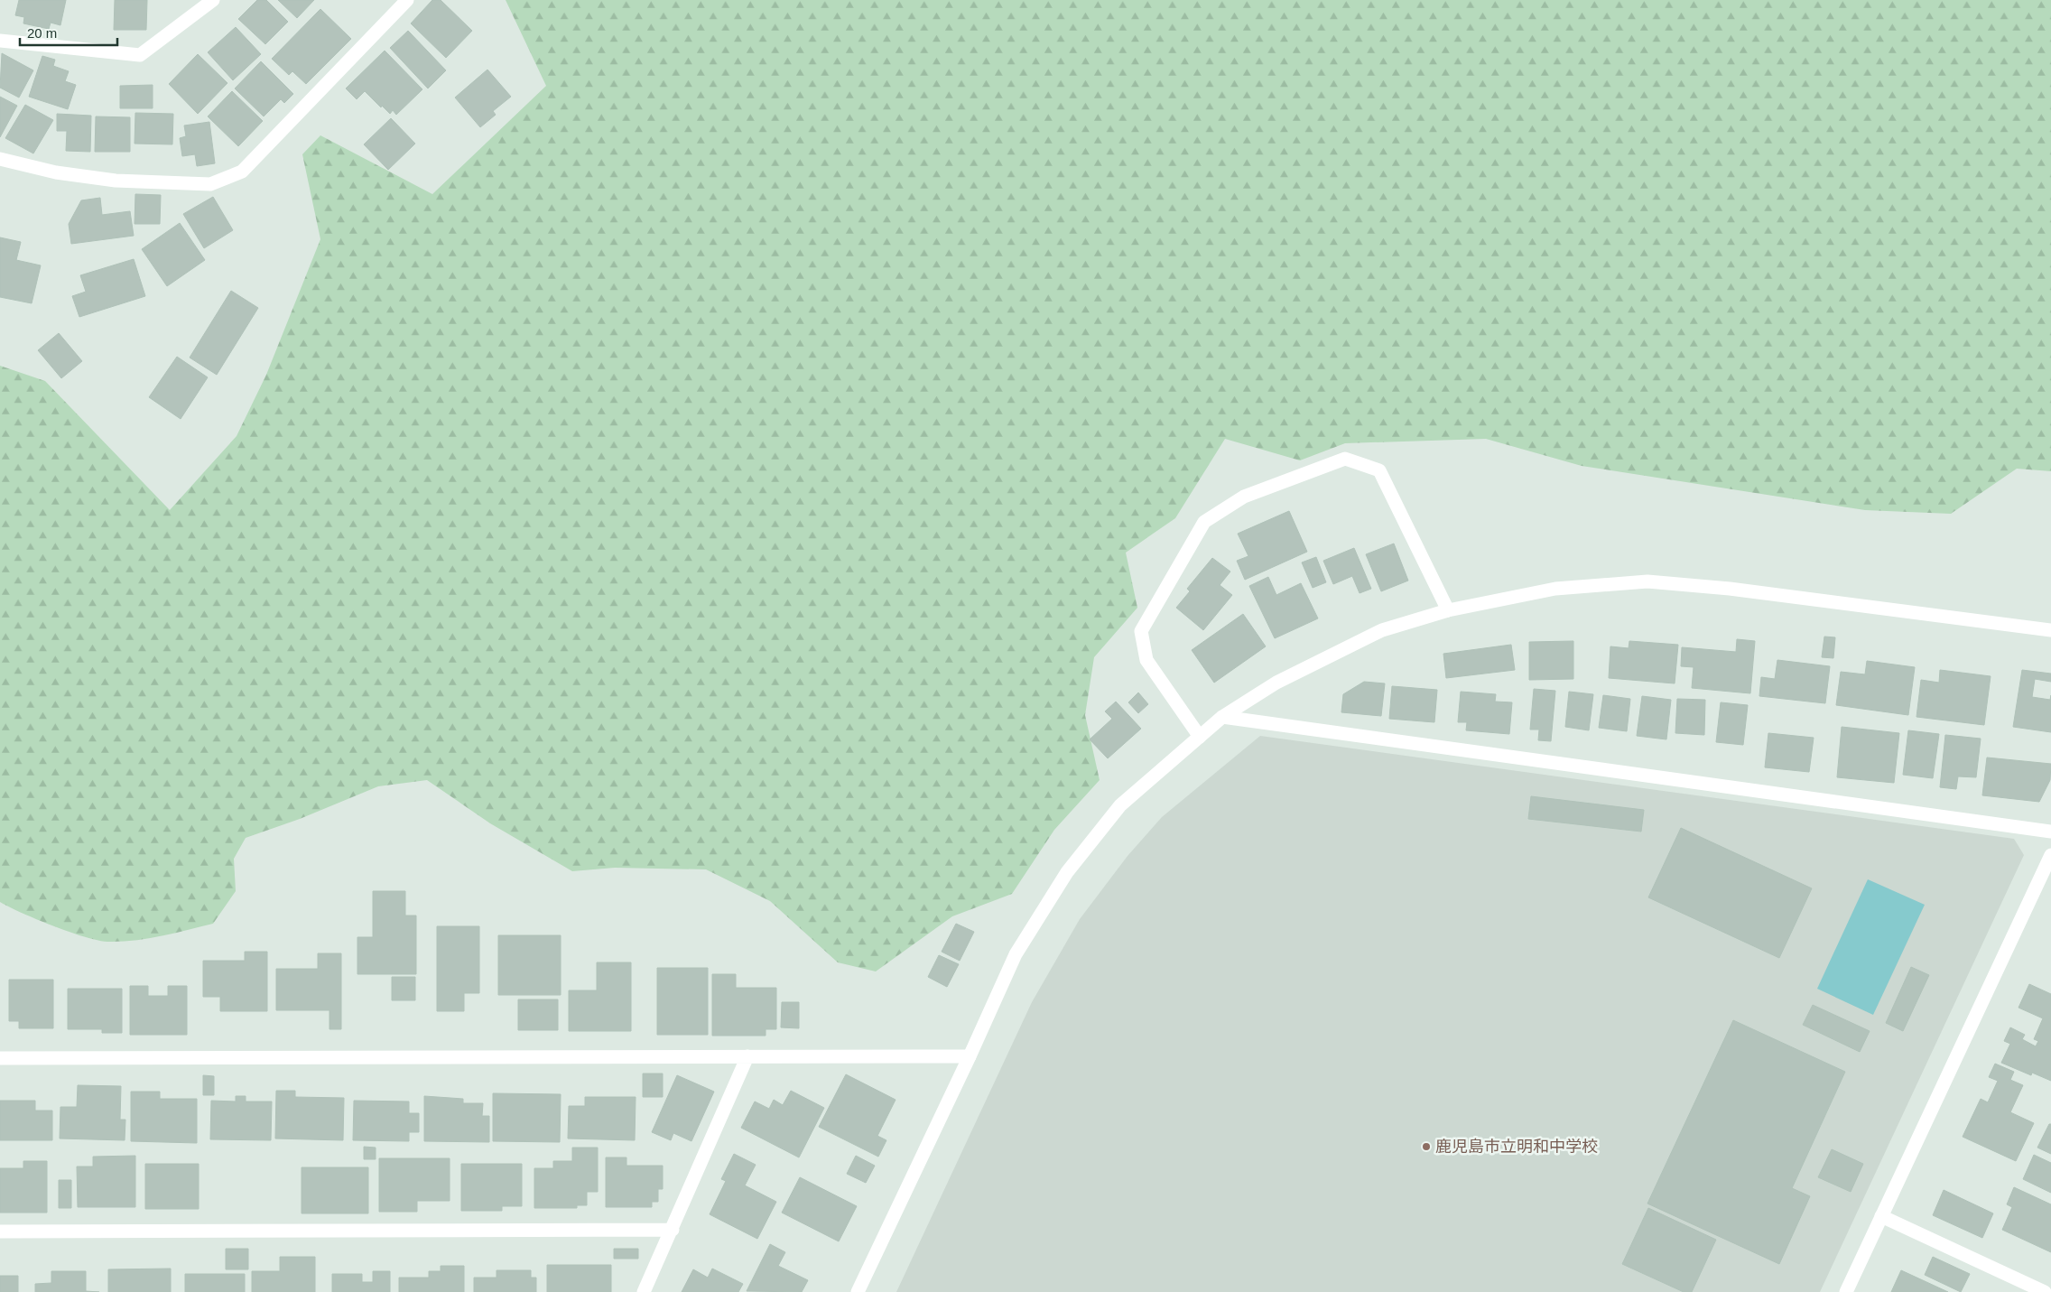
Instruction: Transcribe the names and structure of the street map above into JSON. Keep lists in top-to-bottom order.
{
  "places": ["鹿児島市立明和中学校"],
  "scale_bar": "20 m"
}
